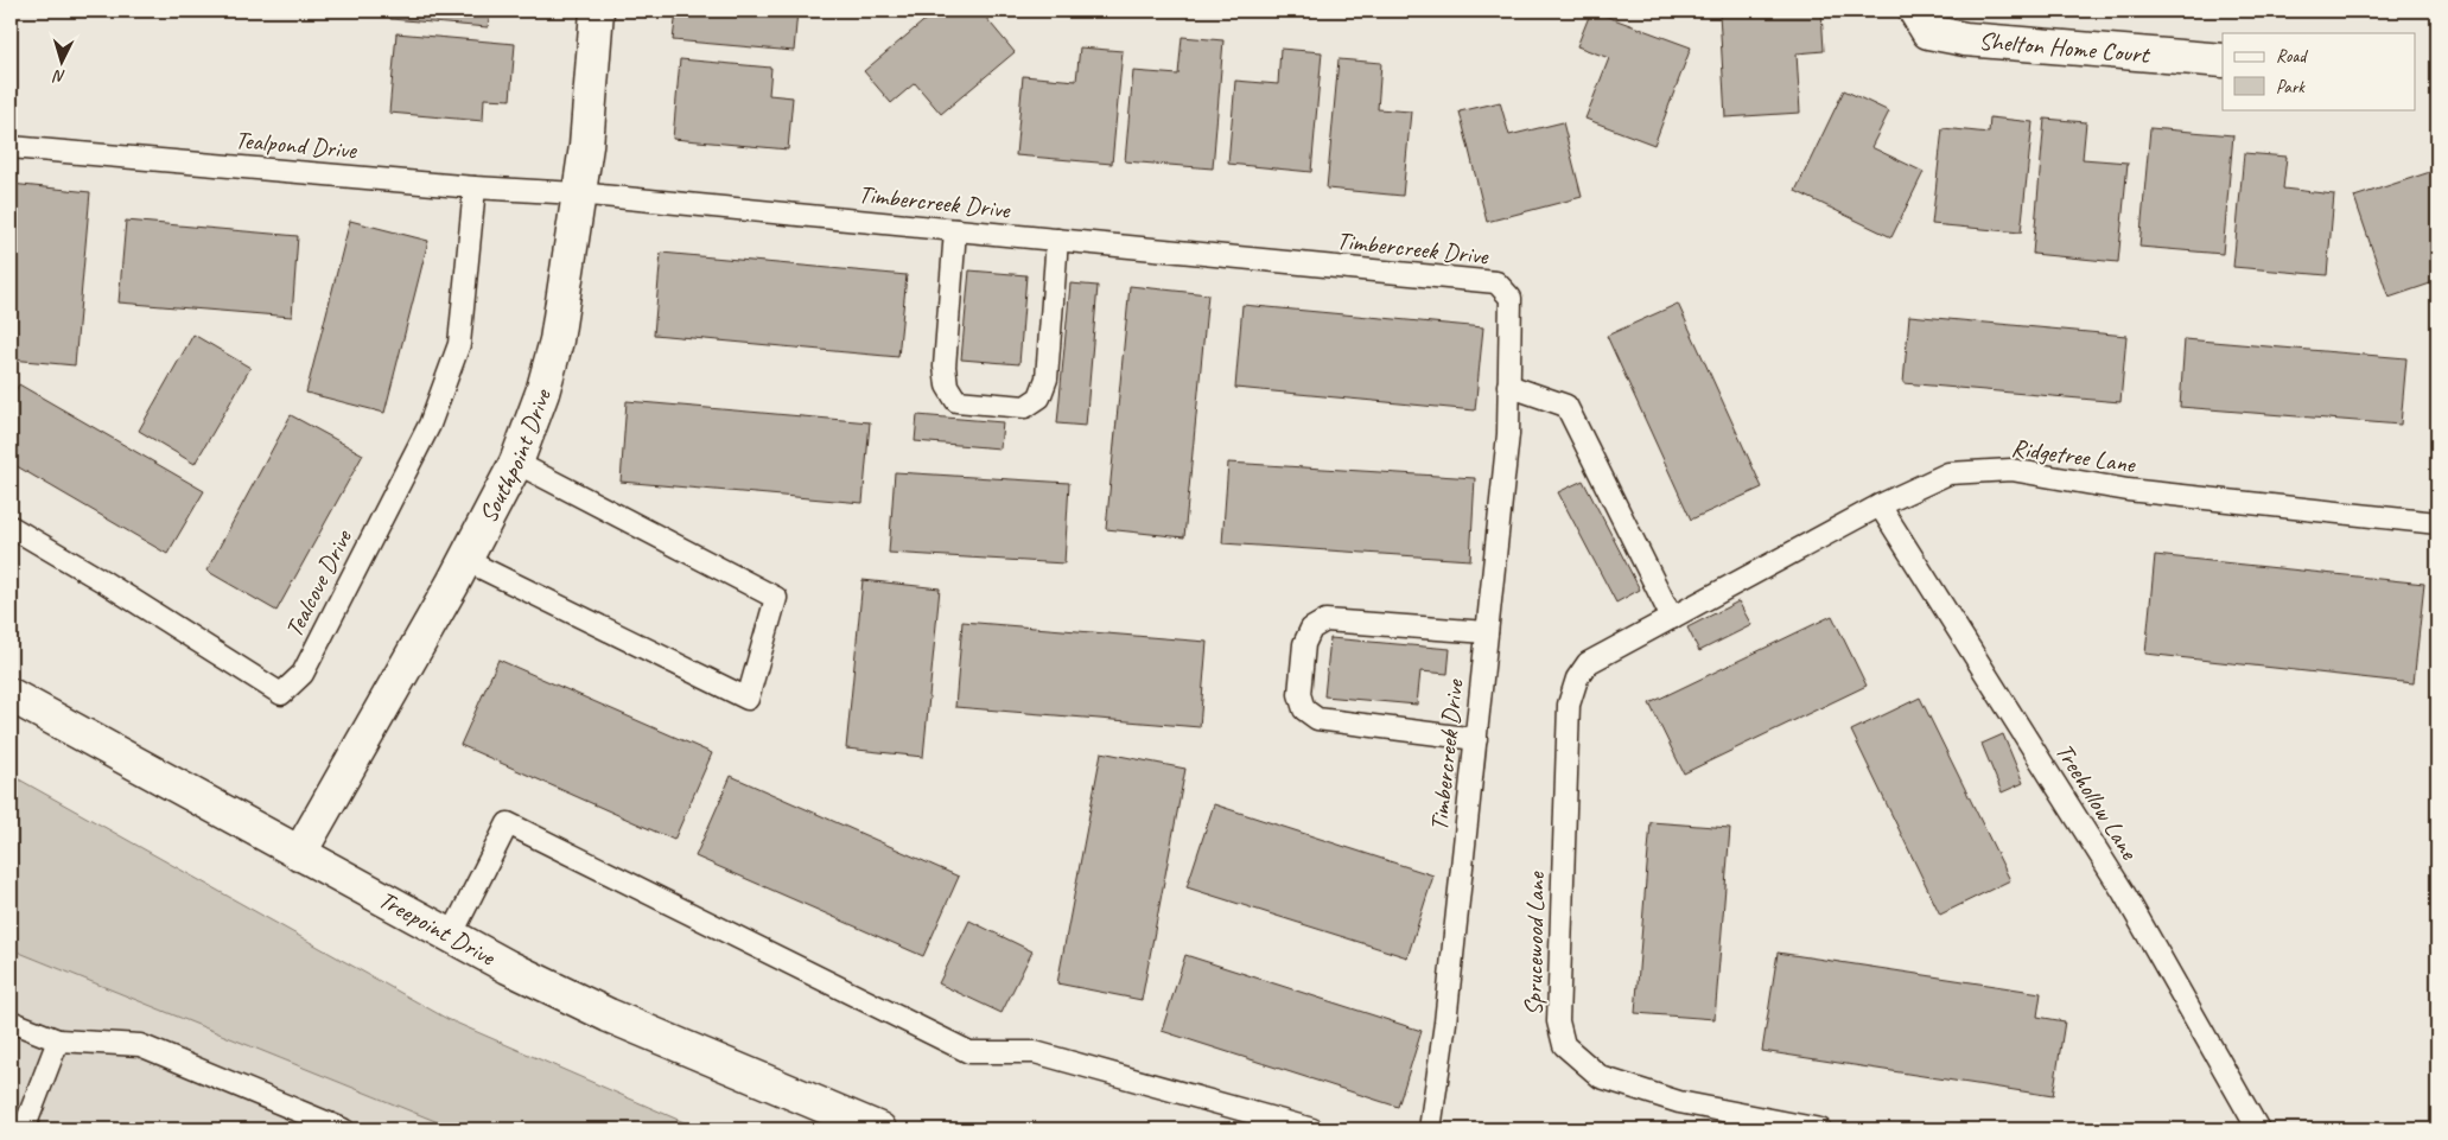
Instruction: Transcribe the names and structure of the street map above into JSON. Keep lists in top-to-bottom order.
{
  "streets": {
    "street": ["Shelton Home Court", "Southpoint Drive", "Treepoint Drive"],
    "lane": [
      "Tealpond Drive",
      "Timbercreek Drive",
      "Ridgetree Lane",
      "Tealcove Drive",
      "Treehollow Lane",
      "Sprucewood Lane"
    ]
  },
  "crossings": [
    ["Tealpond Drive", "Timbercreek Drive"],
    ["Tealpond Drive", "Southpoint Drive"],
    ["Tealpond Drive", "Tealcove Drive"],
    ["Timbercreek Drive", "Southpoint Drive"],
    ["Southpoint Drive", "Treepoint Drive"],
    ["Ridgetree Lane", "Treehollow Lane"],
    ["Ridgetree Lane", "Sprucewood Lane"]
  ],
  "legend": ["Road", "Park"],
  "north": "bottom"
}
